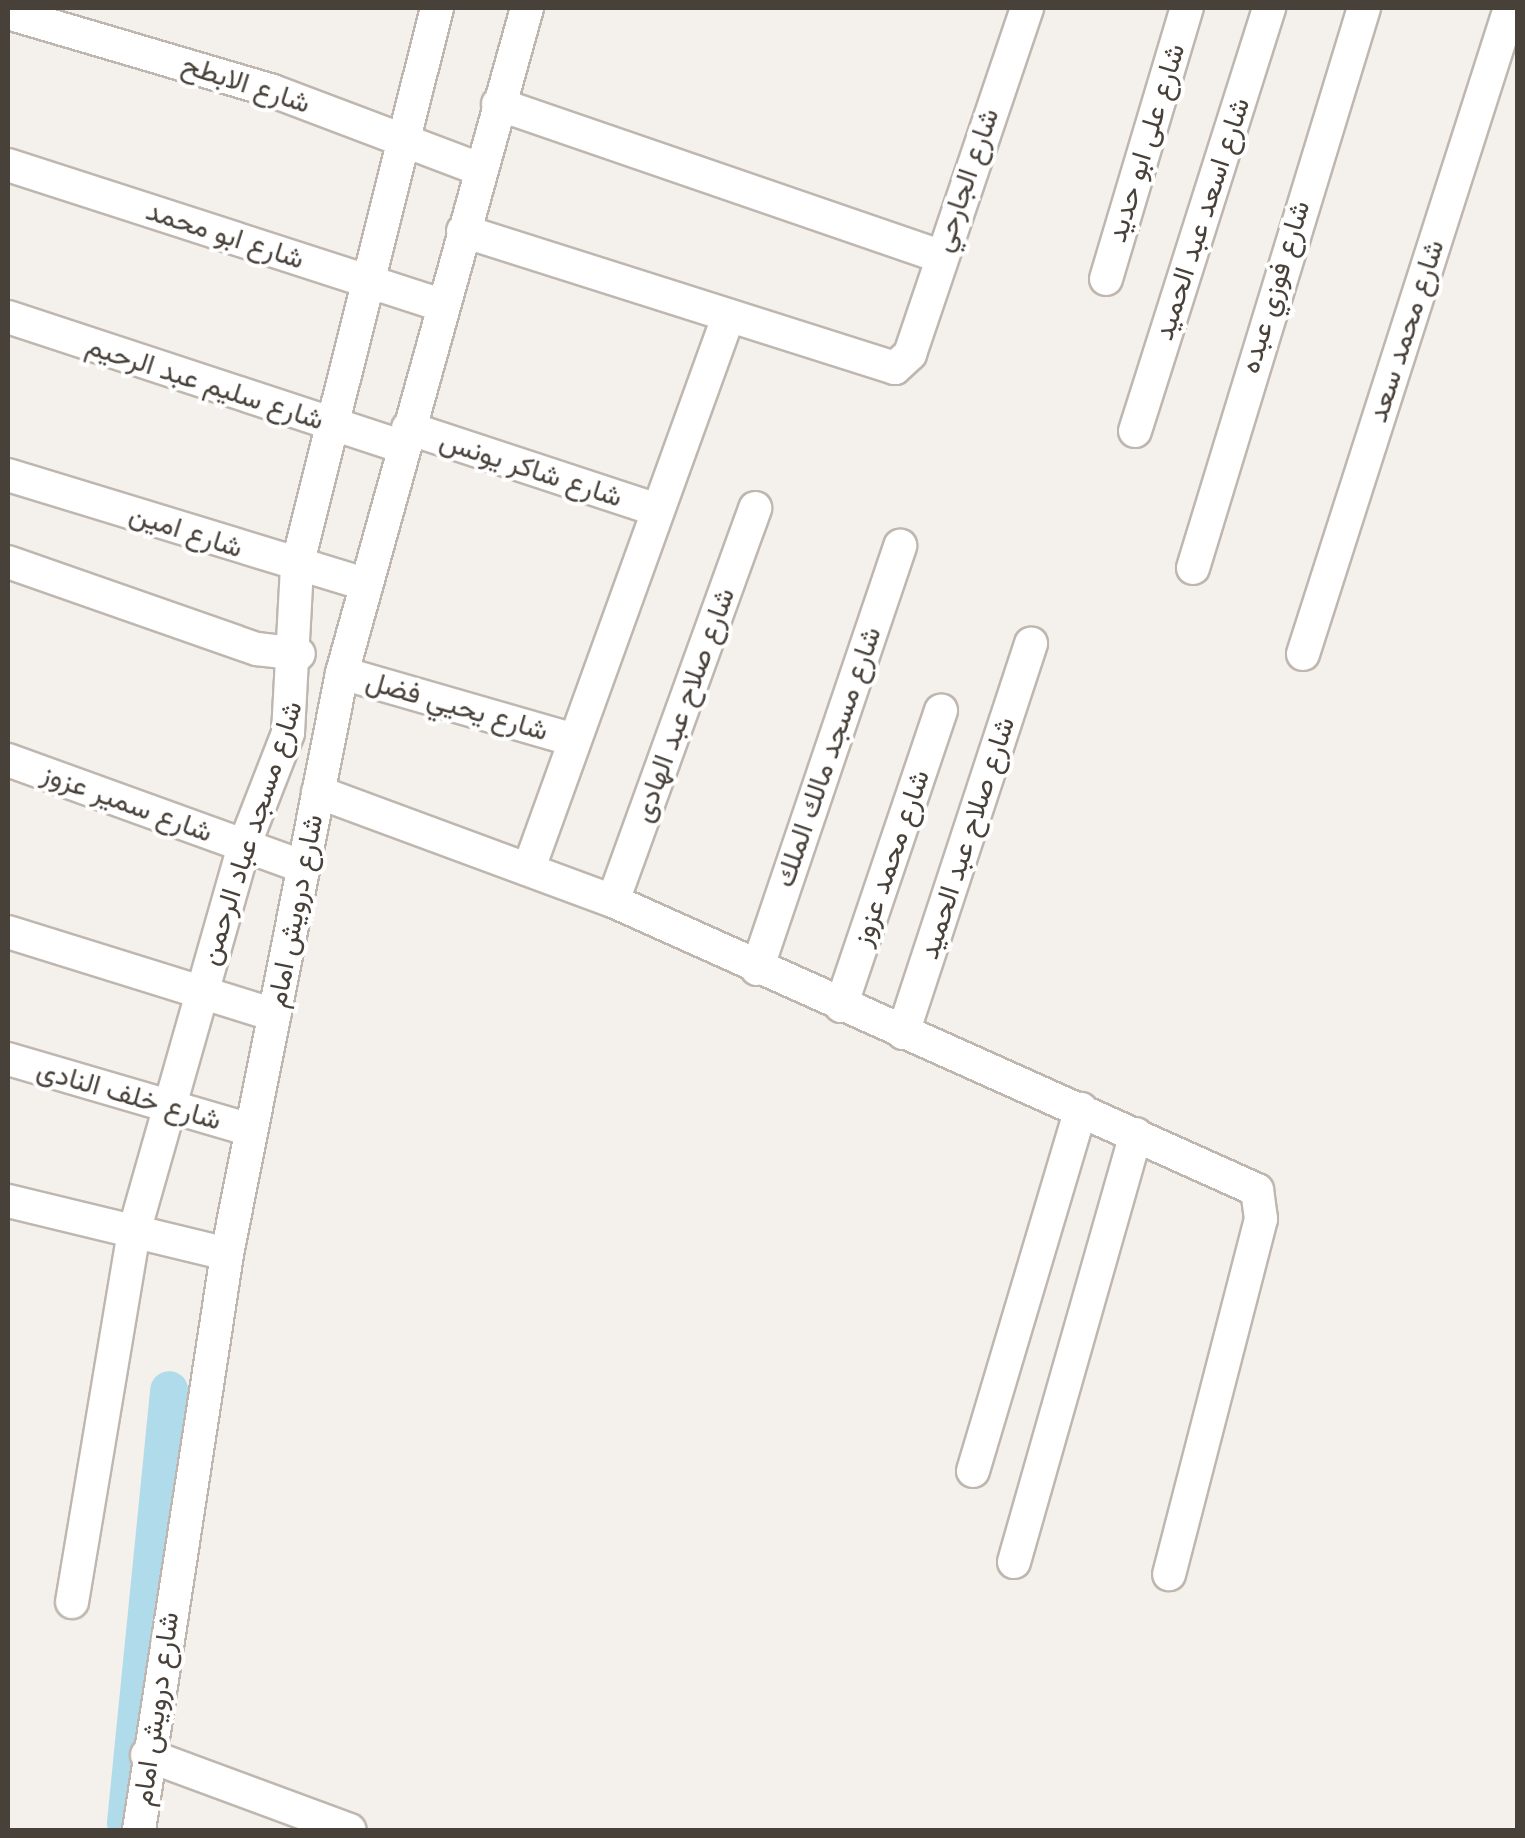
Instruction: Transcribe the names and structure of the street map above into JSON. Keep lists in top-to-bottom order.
{
  "streets": {
    "street": [
      "شارع الابطح",
      "شارع على ابو حديد",
      "شارع الجارحي",
      "شارع اسعد عبد الحميد",
      "شارع ابو محمد",
      "شارع فوزي عبده",
      "شارع محمد سعد",
      "شارع سليم عبد الرحيم",
      "شارع شاكر يونس",
      "شارع امين",
      "شارع صلاح عبد الهادى",
      "شارع يحيي فضل",
      "شارع مسجد مالك الملك",
      "شارع سمير عزوز",
      "شارع مسجد عباد الرحمن",
      "شارع صلاح عبد الحميد",
      "شارع محمد عزوز",
      "شارع درويش امام",
      "شارع خلف النادى"
    ]
  },
  "crossings": [
    ["شارع الابطح", "شارع مسجد عباد الرحمن"],
    ["شارع الابطح", "شارع درويش امام"],
    ["شارع ابو محمد", "شارع مسجد عباد الرحمن"],
    ["شارع ابو محمد", "شارع درويش امام"],
    ["شارع سليم عبد الرحيم", "شارع شاكر يونس"],
    ["شارع سليم عبد الرحيم", "شارع مسجد عباد الرحمن"],
    ["شارع سليم عبد الرحيم", "شارع درويش امام"],
    ["شارع شاكر يونس", "شارع درويش امام"],
    ["شارع امين", "شارع مسجد عباد الرحمن"],
    ["شارع امين", "شارع درويش امام"],
    ["شارع يحيي فضل", "شارع درويش امام"],
    ["شارع سمير عزوز", "شارع مسجد عباد الرحمن"],
    ["شارع سمير عزوز", "شارع درويش امام"],
    ["شارع مسجد عباد الرحمن", "شارع خلف النادى"],
    ["شارع درويش امام", "شارع خلف النادى"]
  ]
}
